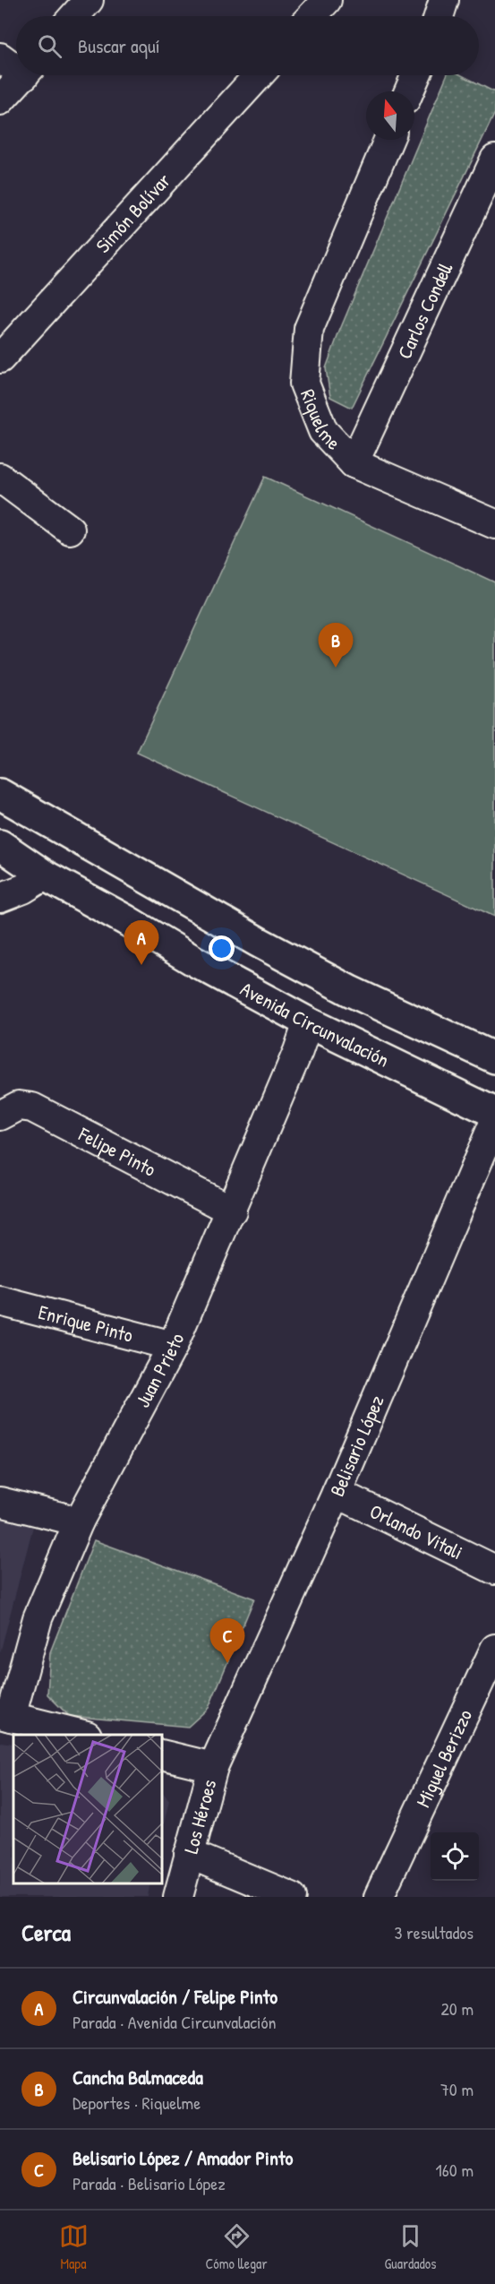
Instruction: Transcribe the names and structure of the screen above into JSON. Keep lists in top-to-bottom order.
{
  "streets": {
    "main road": ["Avenida Circunvalación"],
    "street": [
      "Simón Bolívar",
      "Carlos Condell",
      "Riquelme",
      "Felipe Pinto",
      "Enrique Pinto",
      "Juan Prieto",
      "Belisario López",
      "Orlando Vitali",
      "Miguel Berizzo",
      "Los Héroes"
    ]
  },
  "crossings": [
    ["Carlos Condell", "Riquelme"],
    ["Avenida Circunvalación", "Juan Prieto"],
    ["Felipe Pinto", "Juan Prieto"],
    ["Enrique Pinto", "Juan Prieto"],
    ["Belisario López", "Orlando Vitali"],
    ["Belisario López", "Los Héroes"]
  ],
  "north": "top",
  "page": {
    "search": "Buscar aquí",
    "pins": ["B", "A", "C"],
    "heading": ["Cerca", "3 resultados"],
    "list": [
      {
        "mark": "A",
        "name": "Circunvalación / Felipe Pinto",
        "note": "Parada · Avenida Circunvalación",
        "value": "20 m"
      },
      {
        "mark": "B",
        "name": "Cancha Balmaceda",
        "note": "Deportes · Riquelme",
        "value": "70 m"
      },
      {
        "mark": "C",
        "name": "Belisario López / Amador Pinto",
        "note": "Parada · Belisario López",
        "value": "160 m"
      }
    ],
    "nav": ["Mapa", "Cómo llegar", "Guardados"]
  }
}
